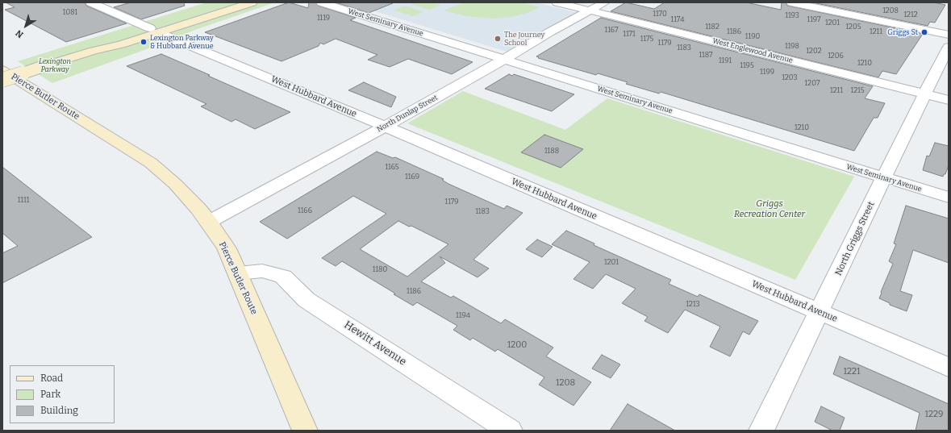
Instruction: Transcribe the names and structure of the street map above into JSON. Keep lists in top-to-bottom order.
{
  "streets": {
    "main road": ["Pierce Butler Route"],
    "street": [
      "West Seminary Avenue",
      "West Englewood Avenue",
      "West Hubbard Avenue",
      "North Dunlap Street",
      "North Griggs Street",
      "Hewitt Avenue"
    ]
  },
  "crossings": [
    ["West Seminary Avenue", "North Dunlap Street"],
    ["West Seminary Avenue", "North Griggs Street"],
    ["West Englewood Avenue", "North Dunlap Street"],
    ["West Englewood Avenue", "North Griggs Street"],
    ["Pierce Butler Route", "North Dunlap Street"],
    ["Pierce Butler Route", "Hewitt Avenue"],
    ["West Hubbard Avenue", "North Dunlap Street"],
    ["West Hubbard Avenue", "North Griggs Street"]
  ],
  "parks": ["Lexington Parkway", "Griggs Recreation Center"],
  "places": ["Griggs St", "The Journey School", "Lexington Parkway & Hubbard Avenue"],
  "house_numbers": [
    "1208",
    "1081",
    "1170",
    "1212",
    "1193",
    "1119",
    "1174",
    "1197",
    "1201",
    "1182",
    "1205",
    "1167",
    "1186",
    "1211",
    "1171",
    "1190",
    "1175",
    "1179",
    "1198",
    "1183",
    "1202",
    "1187",
    "1206",
    "1191",
    "1210",
    "1195",
    "1199",
    "1203",
    "1207",
    "1211",
    "1215",
    "1210",
    "1188",
    "1165",
    "1169",
    "1111",
    "1179",
    "1166",
    "1183",
    "1201",
    "1180",
    "1186",
    "1213",
    "1194",
    "1200",
    "1221",
    "1208",
    "1229"
  ],
  "legend": ["Road", "Park", "Building"],
  "north": "bottom left"
}
